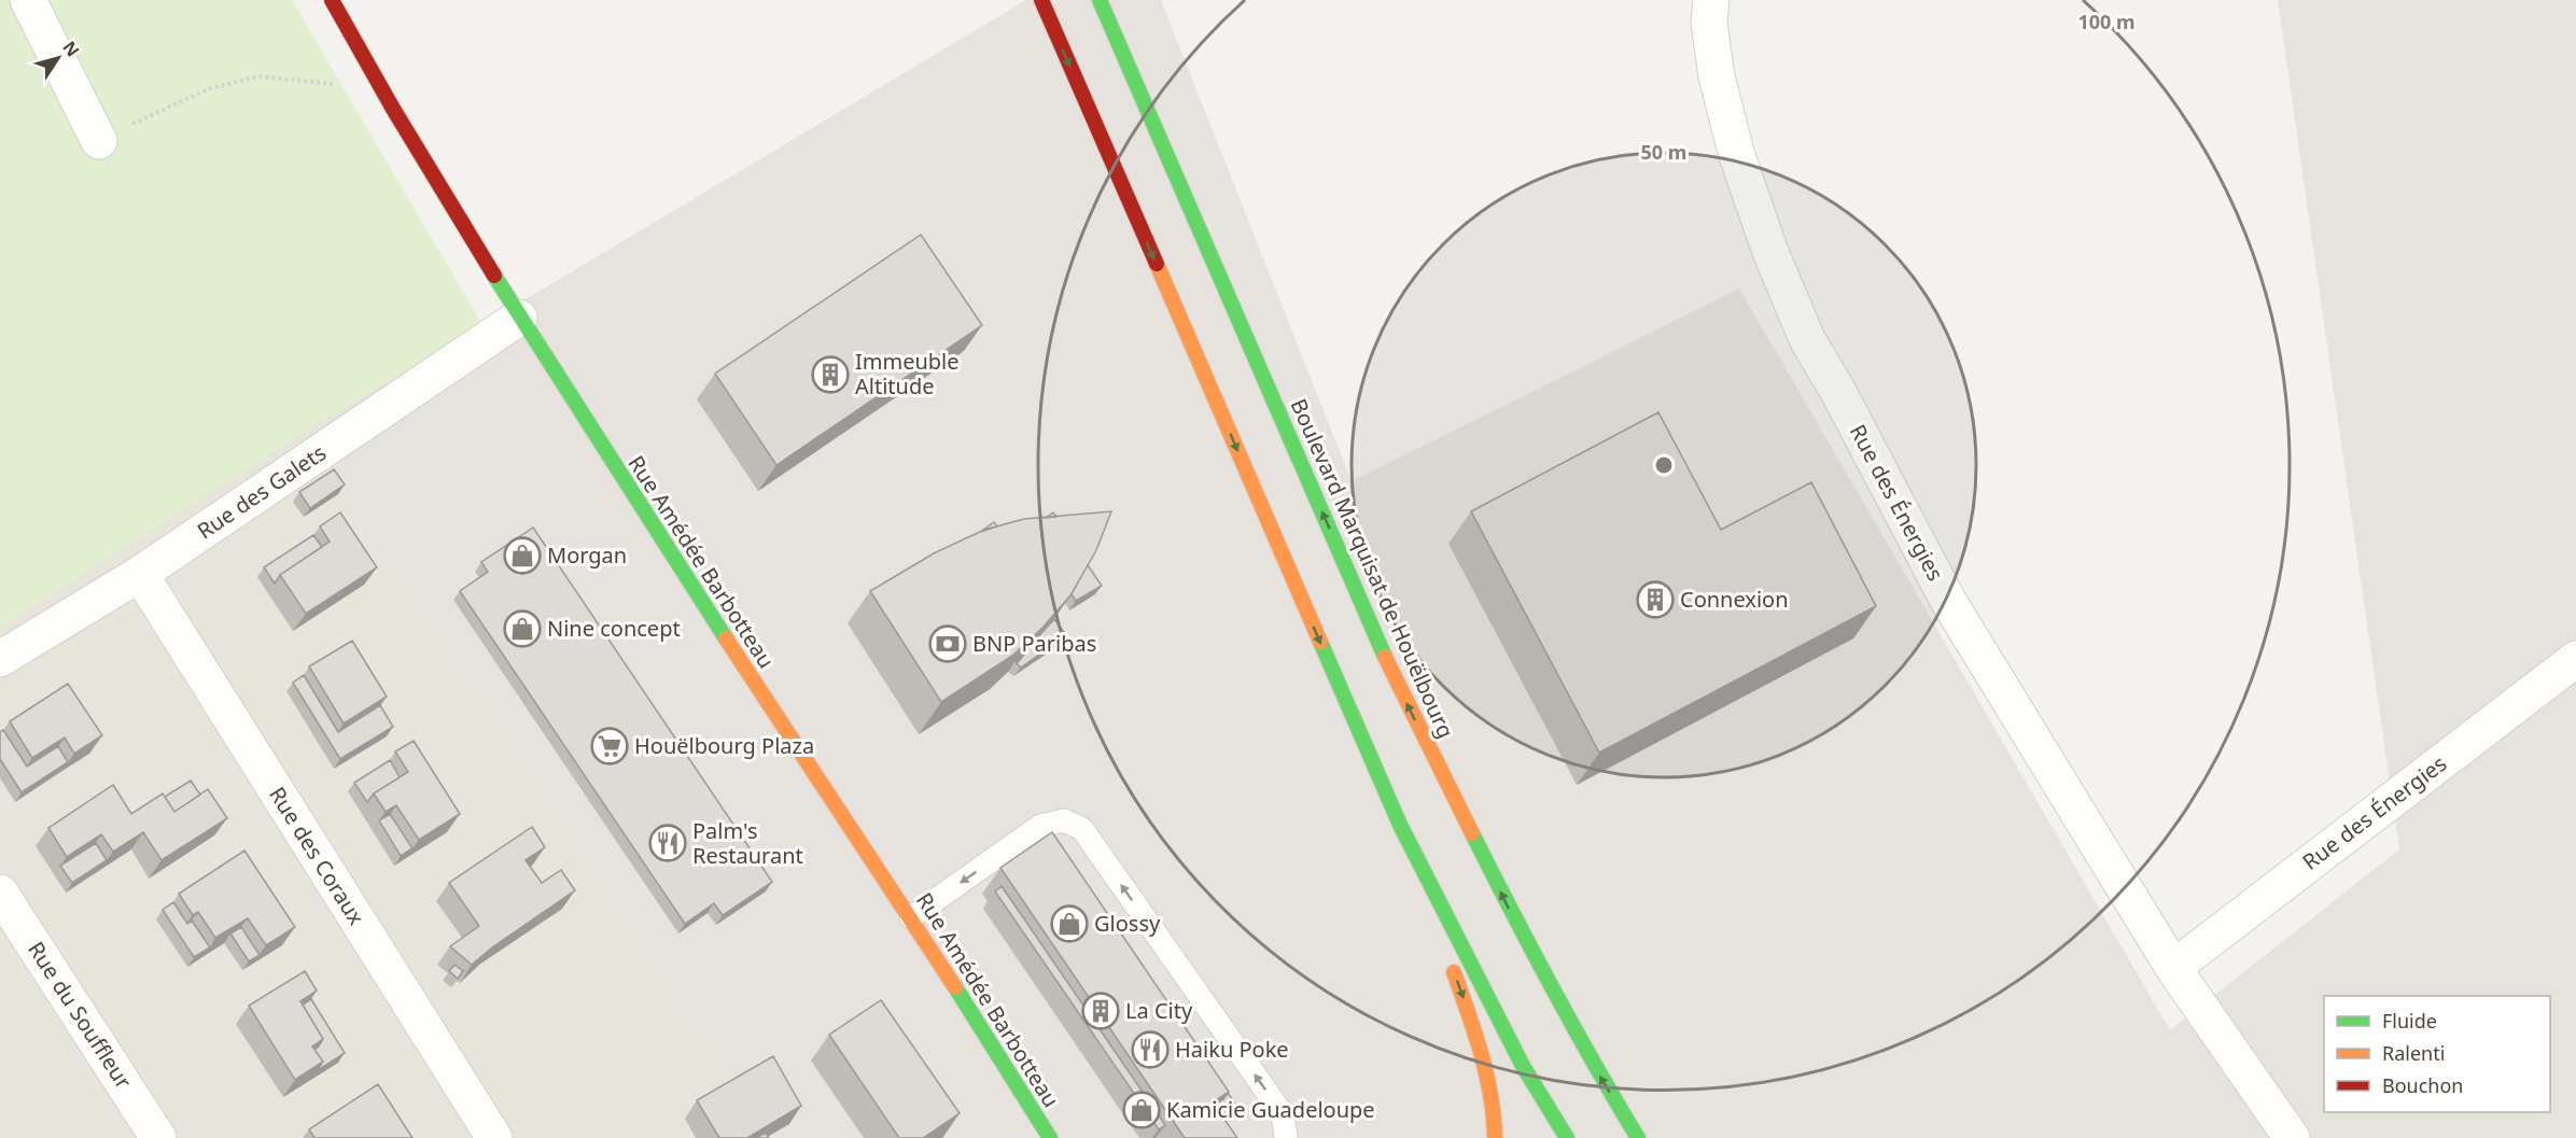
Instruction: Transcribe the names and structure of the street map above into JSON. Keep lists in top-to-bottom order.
{
  "streets": {
    "main road": ["Rue Amédée Barbotteau", "Boulevard Marquisat de Houëlbourg"],
    "street": [
      "Rue des Galets",
      "Rue des Énergies",
      "Rue des Coraux",
      "Rue du Souffleur"
    ]
  },
  "crossings": [
    ["Rue des Galets", "Rue Amédée Barbotteau"],
    ["Rue des Galets", "Rue des Coraux"]
  ],
  "places": {
    "building": ["Immeuble Altitude", "Connexion", "La City"],
    "shop": [
      "Morgan",
      "Nine concept",
      "Glossy",
      "Kamicie Guadeloupe"
    ],
    "bank": ["BNP Paribas"],
    "supermarket": ["Houëlbourg Plaza"],
    "restaurant": ["Palm's Restaurant", "Haiku Poke"]
  },
  "legend": ["Fluide", "Ralenti", "Bouchon"],
  "north": "top right",
  "rings": ["100 m", "50 m"]
}
